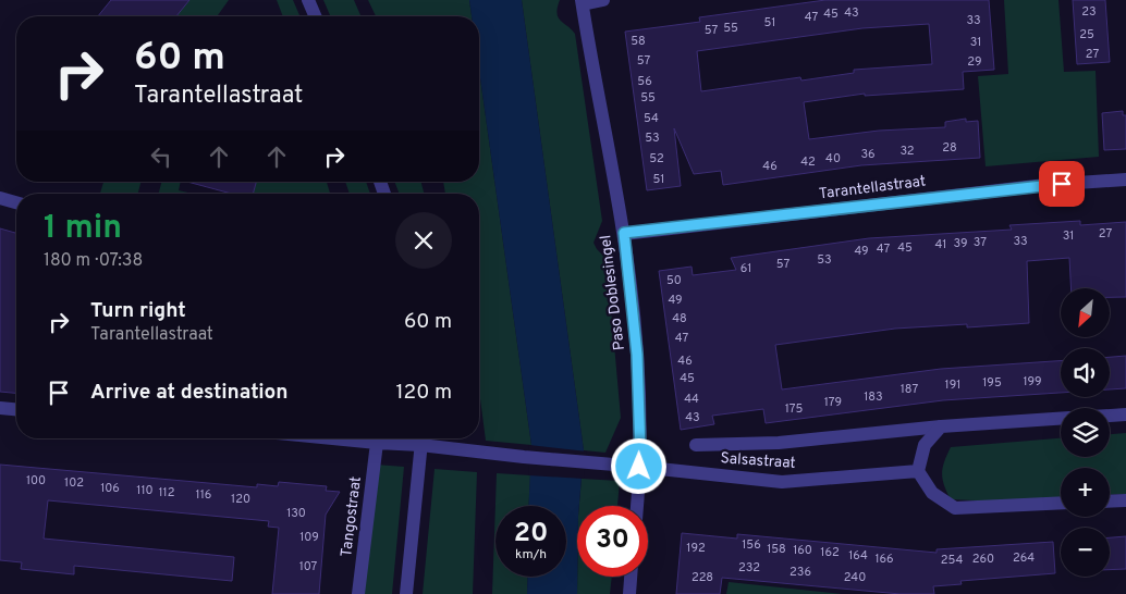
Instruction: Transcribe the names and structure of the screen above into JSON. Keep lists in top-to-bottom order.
{
  "streets": {
    "street": [
      "Tarantellastraat",
      "Paso Doblesingel",
      "Salsastraat",
      "Tangostraat"
    ]
  },
  "crossings": [
    ["Tarantellastraat", "Paso Doblesingel"],
    ["Paso Doblesingel", "Salsastraat"]
  ],
  "house_numbers": [
    "23",
    "43",
    "45",
    "47",
    "33",
    "51",
    "55",
    "57",
    "25",
    "58",
    "31",
    "27",
    "57",
    "29",
    "56",
    "55",
    "54",
    "53",
    "28",
    "32",
    "36",
    "52",
    "40",
    "42",
    "46",
    "51",
    "27",
    "31",
    "33",
    "37",
    "39",
    "41",
    "45",
    "47",
    "49",
    "53",
    "57",
    "61",
    "50",
    "49",
    "48",
    "47",
    "46",
    "45",
    "199",
    "195",
    "191",
    "187",
    "183",
    "44",
    "179",
    "175",
    "43",
    "100",
    "102",
    "106",
    "110",
    "112",
    "116",
    "120",
    "130",
    "109",
    "156",
    "192",
    "158",
    "160",
    "162",
    "164",
    "264",
    "166",
    "260",
    "254",
    "107",
    "232",
    "236",
    "228",
    "240"
  ],
  "north": "bottom left",
  "page": {
    "turn": ["60 m", "Tarantellastraat"],
    "heading": ["1 min", "180 m · 07:38"],
    "list": [
      {
        "name": "Turn right",
        "note": "Tarantellastraat",
        "value": "60 m"
      },
      {
        "name": "Arrive at destination",
        "value": "120 m"
      }
    ],
    "map_buttons": ["+", "−"],
    "speed": "20 km/h",
    "limit": "30"
  }
}
